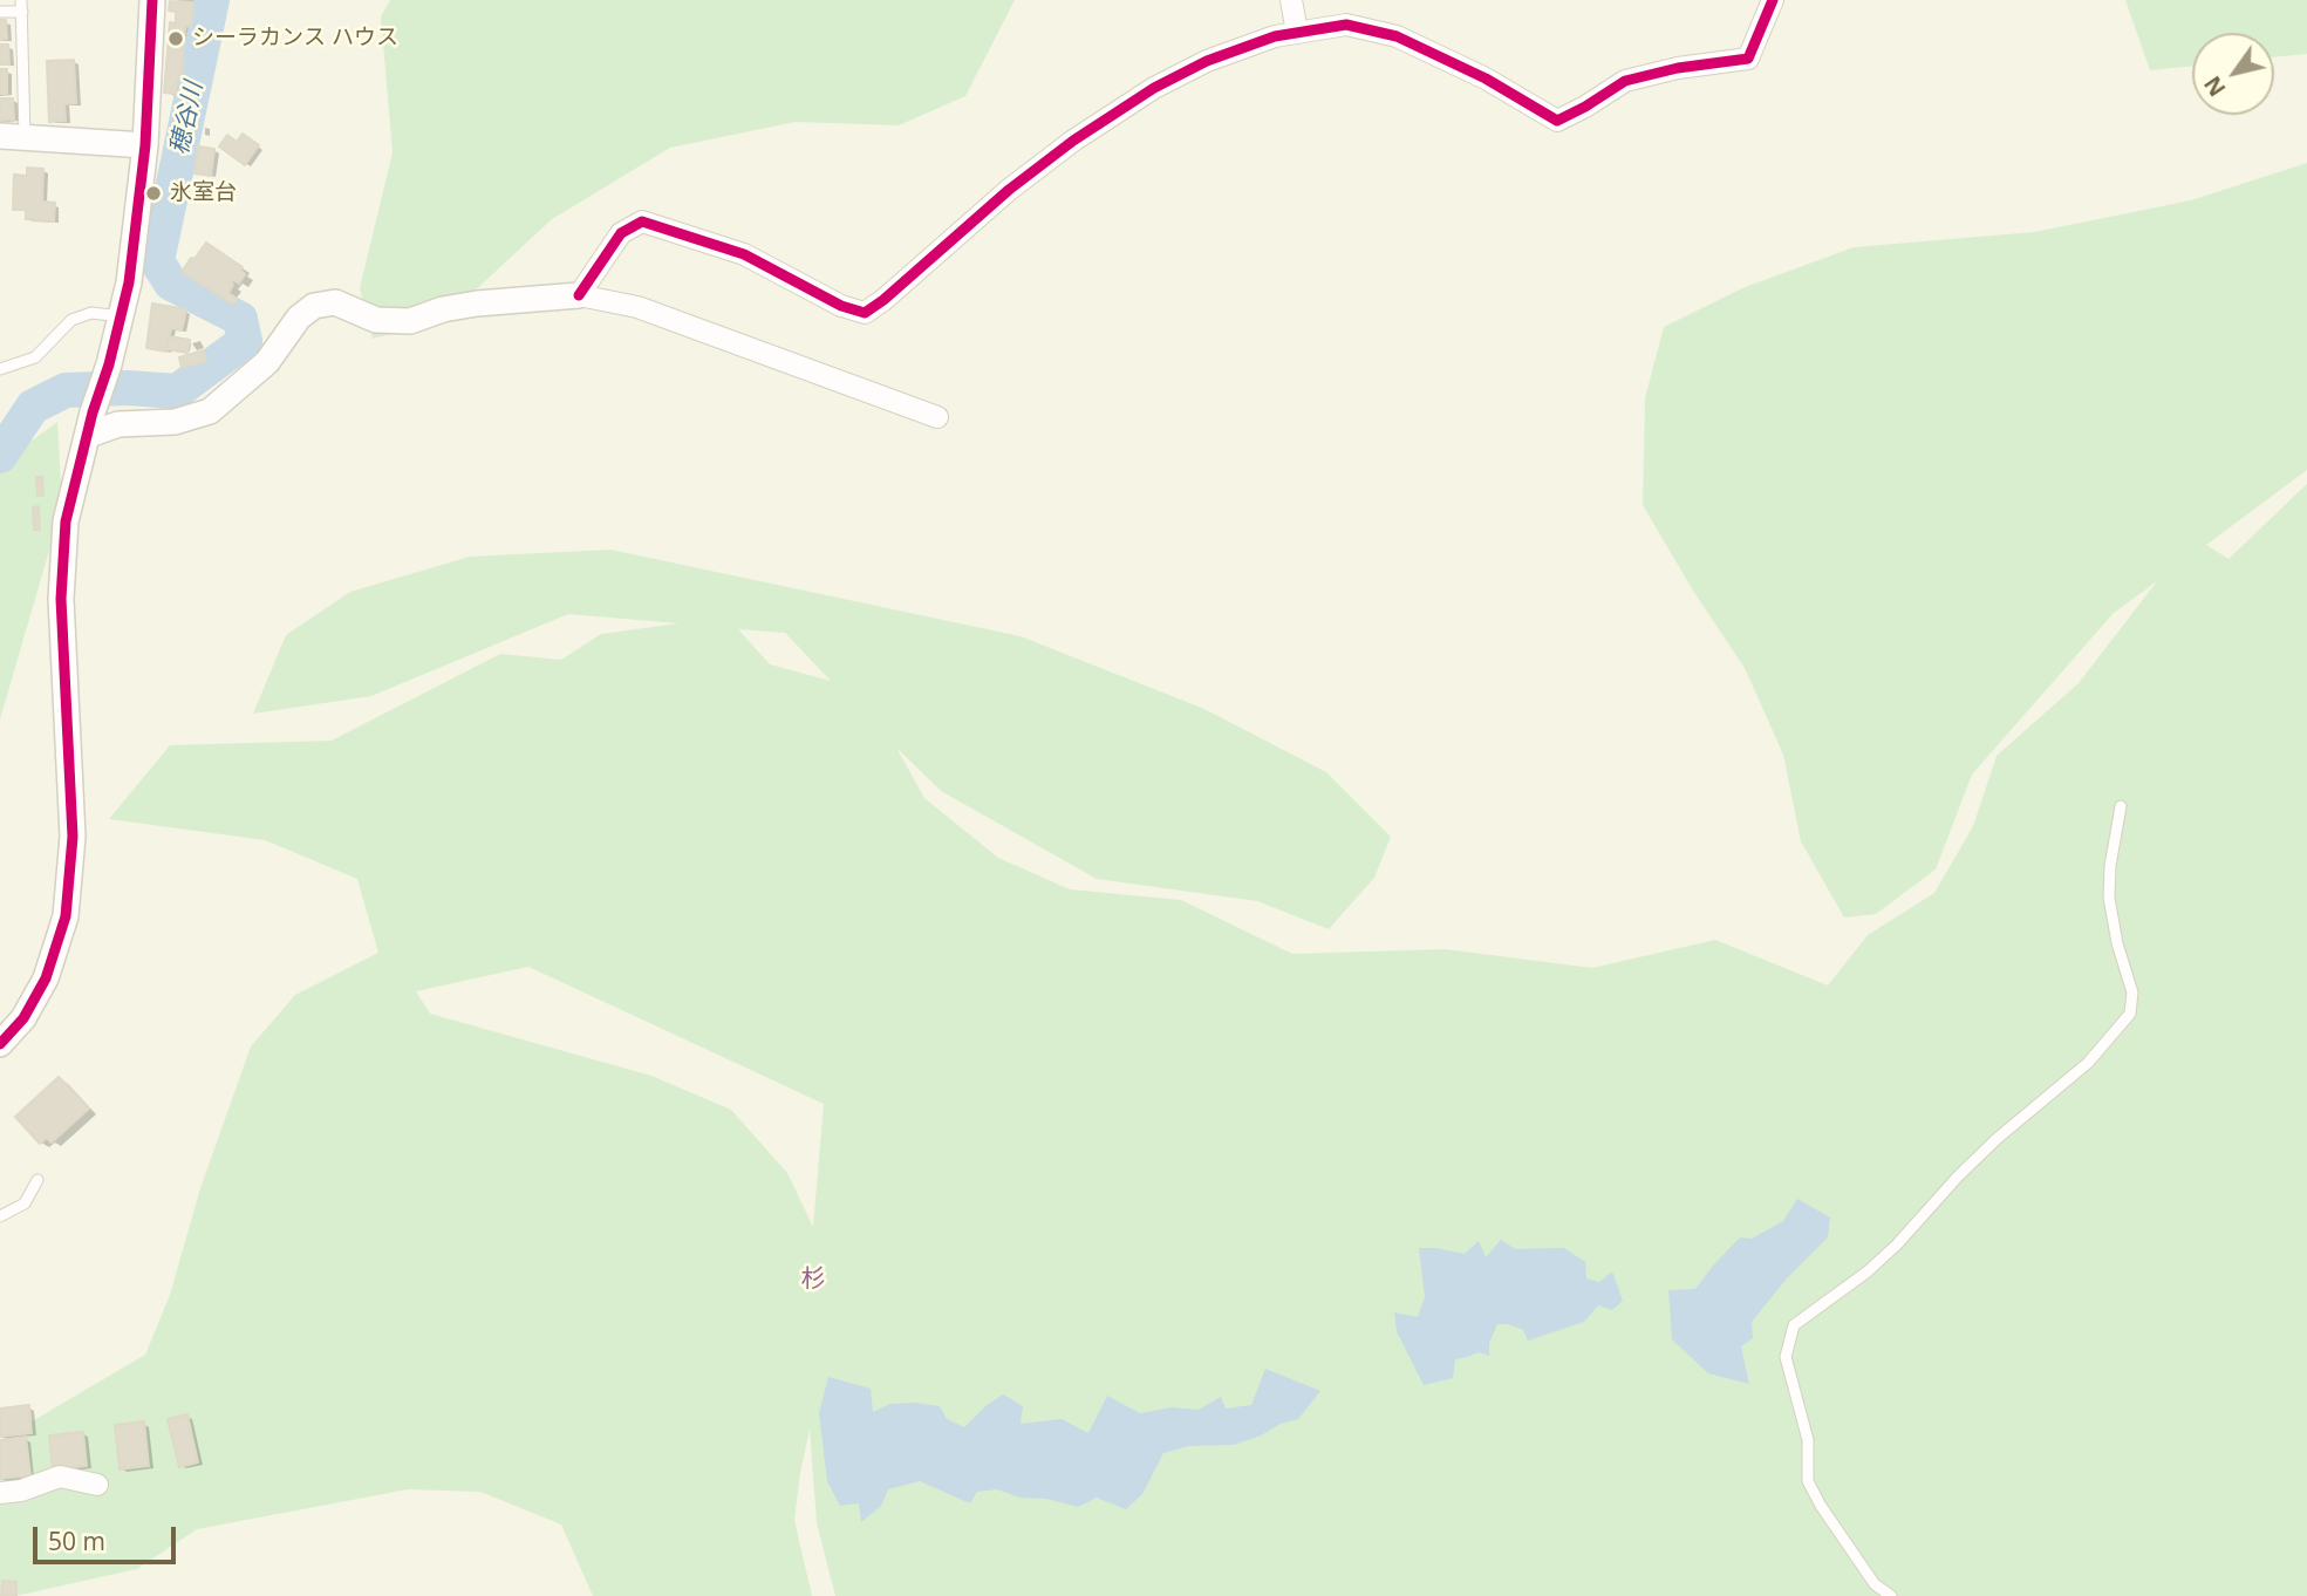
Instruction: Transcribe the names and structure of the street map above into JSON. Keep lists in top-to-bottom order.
{
  "districts": ["杉"],
  "water": ["穂谷川"],
  "places": ["シーラカンス ハウス", "氷室台"],
  "scale_bar": "50 m",
  "north": "bottom left"
}
